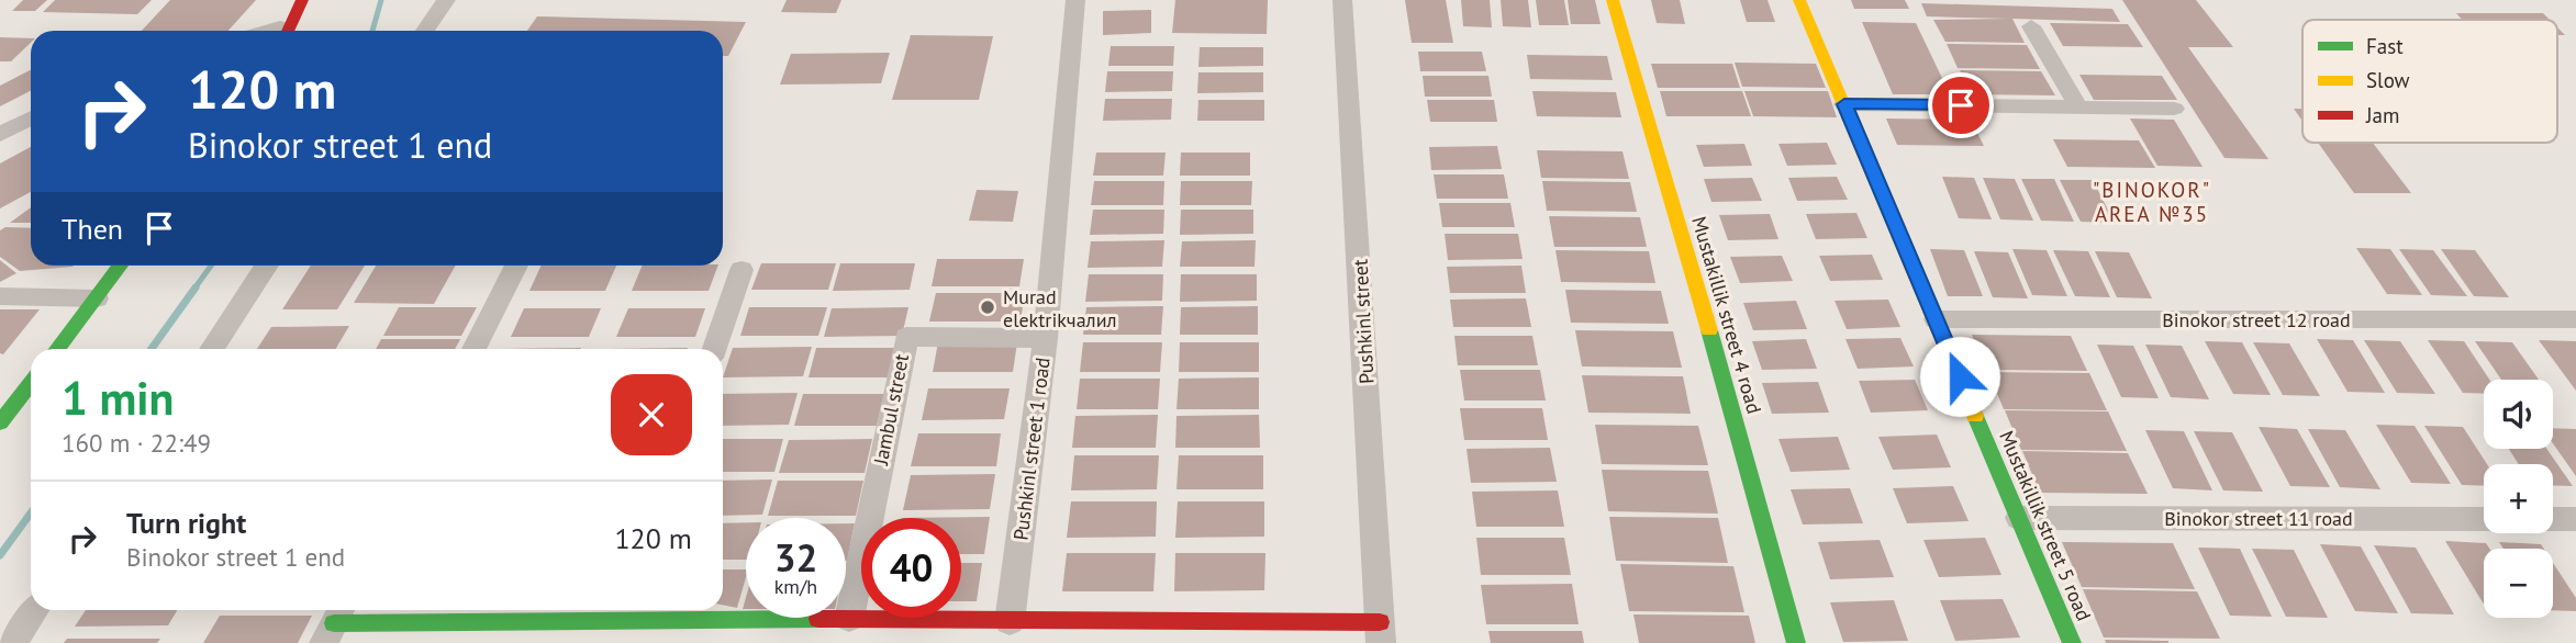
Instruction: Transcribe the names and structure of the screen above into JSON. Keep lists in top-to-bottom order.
{
  "streets": {
    "street": [
      "Mustakillik street 4 road",
      "Binokor street 12 road",
      "Pushkinl street",
      "Jambul street",
      "Pushkinl street 1 road",
      "Binokor street 11 road",
      "Mustakillik street 5 road"
    ]
  },
  "crossings": [
    ["Binokor street 12 road", "Mustakillik street 5 road"],
    ["Jambul street", "Pushkinl street 1 road"],
    ["Binokor street 11 road", "Mustakillik street 5 road"]
  ],
  "districts": ["\"BINOKOR\" AREA №35"],
  "places": ["Murad elektrikчалил"],
  "legend": ["Fast", "Slow", "Jam"],
  "page": {
    "turn": ["120 m", "Binokor street 1 end"],
    "then": "Then",
    "heading": ["1 min", "160 m · 22:49"],
    "map_buttons": ["+", "−"],
    "list": [
      {
        "name": "Turn right",
        "note": "Binokor street 1 end",
        "value": "120 m"
      }
    ],
    "speed": "32 km/h",
    "limit": "40"
  }
}
